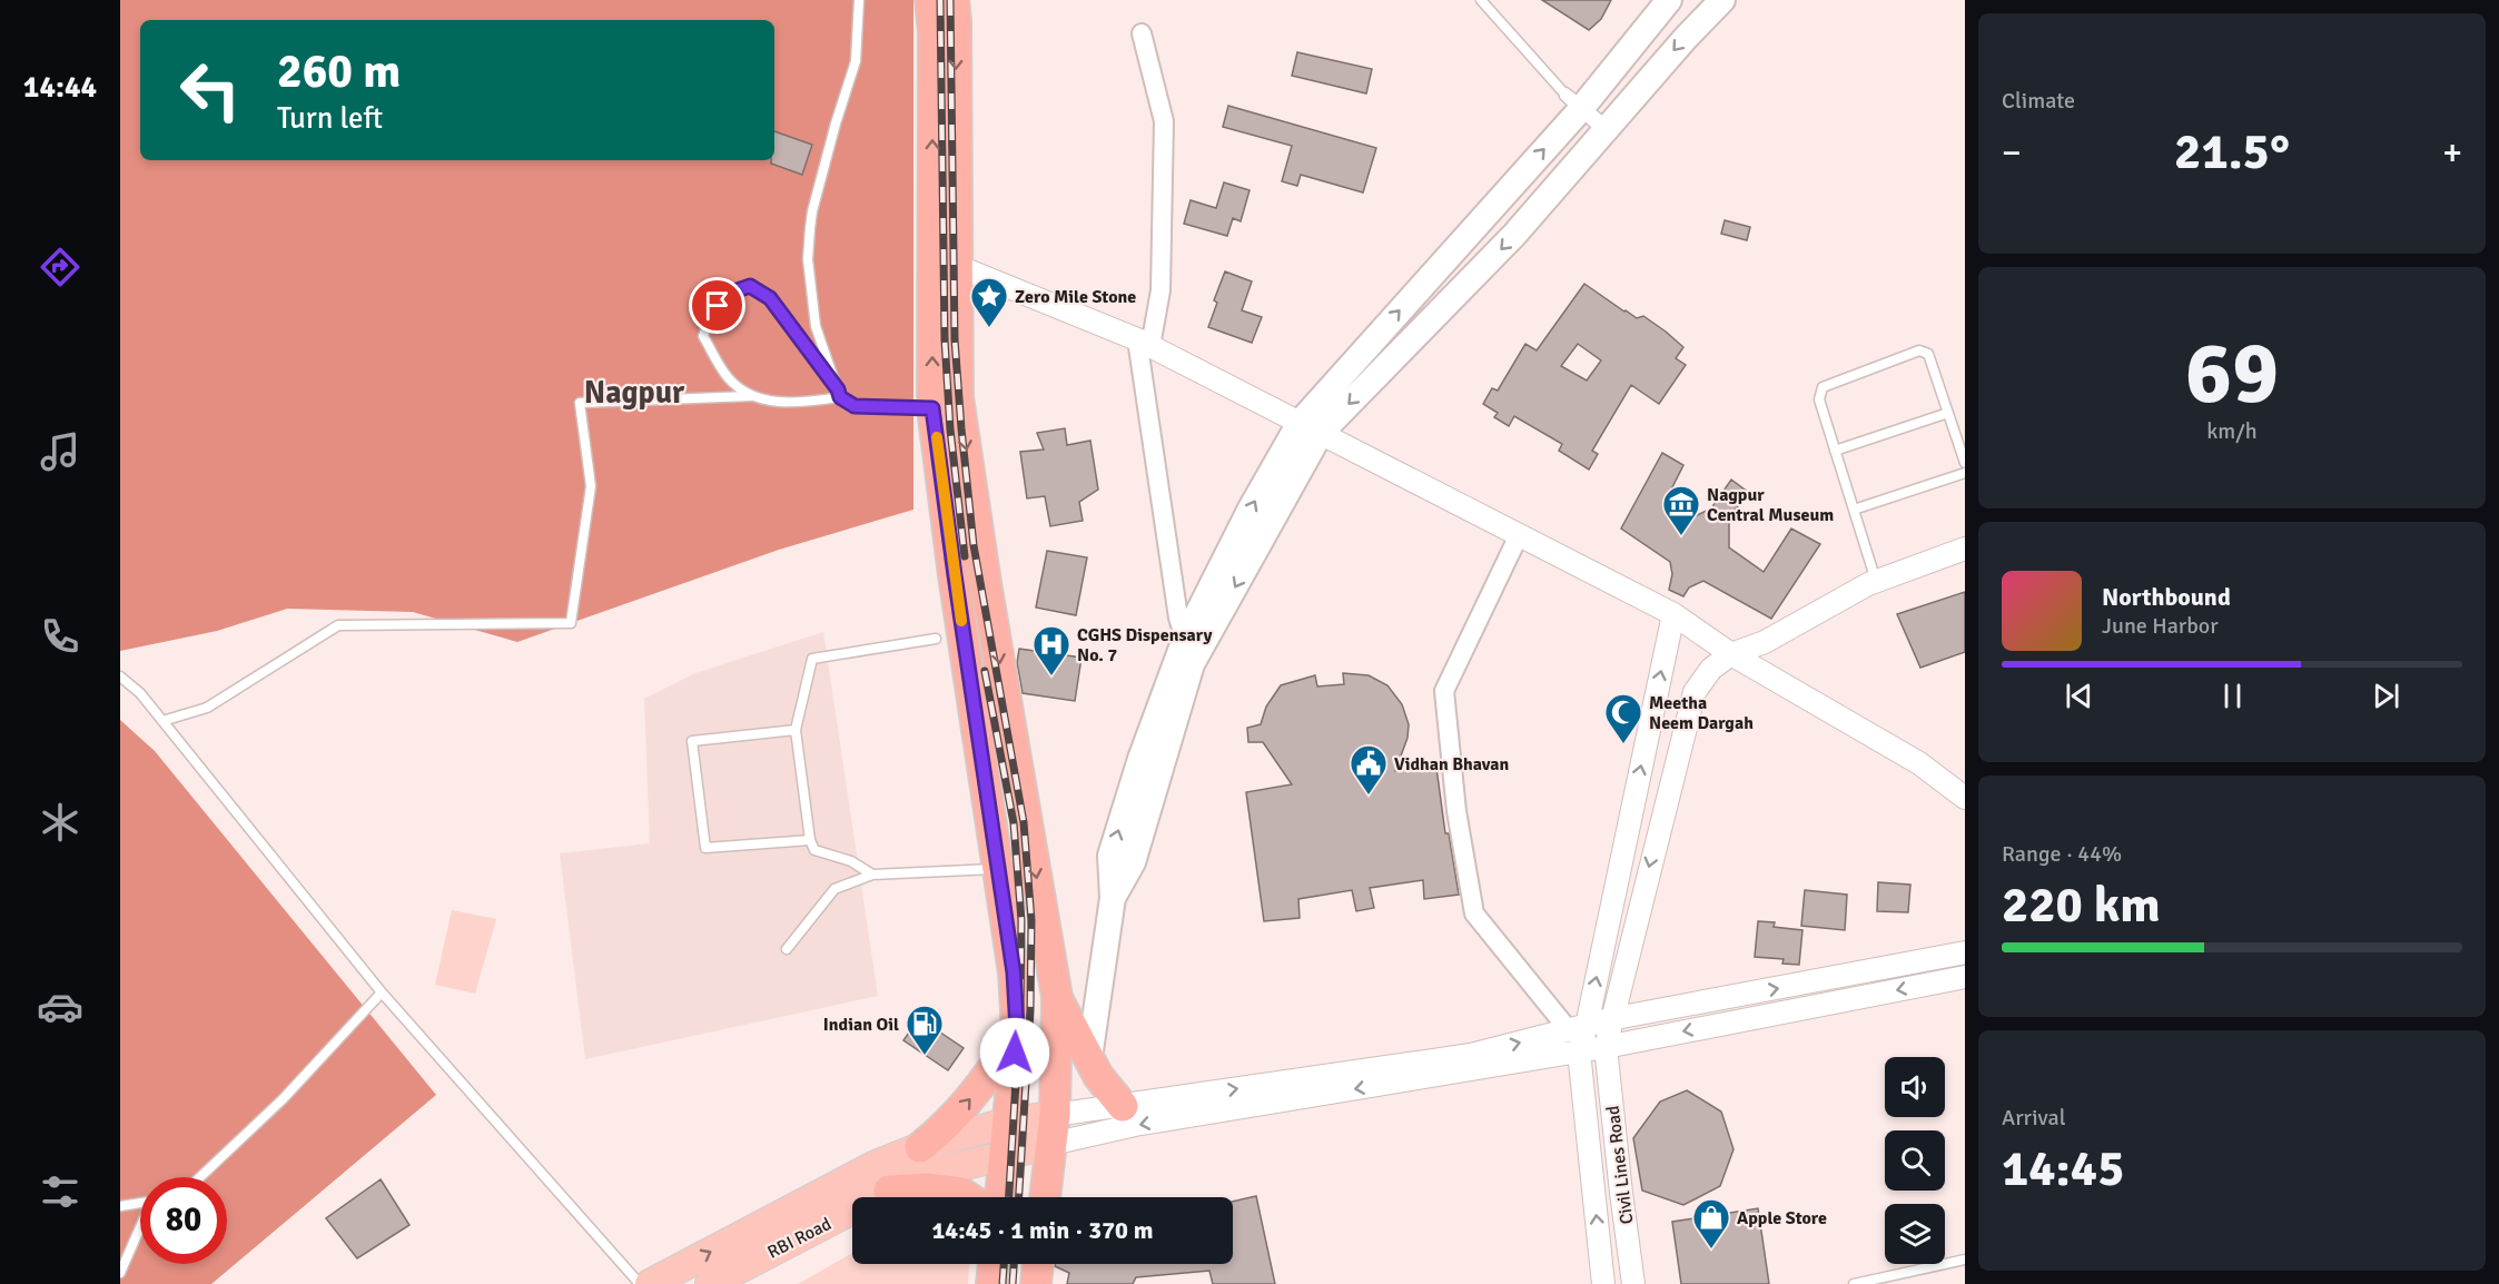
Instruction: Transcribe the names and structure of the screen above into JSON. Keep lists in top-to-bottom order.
{
  "streets": {
    "main road": ["RBI Road"],
    "street": ["Civil Lines Road"]
  },
  "districts": ["Nagpur"],
  "places": {
    "place": ["Zero Mile Stone"],
    "museum": ["Nagpur Central Museum"],
    "hospital": ["CGHS Dispensary No. 7"],
    "mosque": ["Meetha Neem Dargah"],
    "public building": ["Vidhan Bhavan"],
    "fuel station": ["Indian Oil"],
    "shop": ["Apple Store"]
  },
  "page": {
    "tabs": "14:44",
    "tile": [
      "Climate",
      ["69", "km/h"],
      ["Range · 44%", "220 km"],
      ["Arrival", "14:45"]
    ],
    "turn": ["260 m", "Turn left"],
    "heat": ["−", "21.5°", "+"],
    "song": ["Northbound", "June Harbor"],
    "limit": "80",
    "trip": "14:45 · 1 min · 370 m"
  }
}
